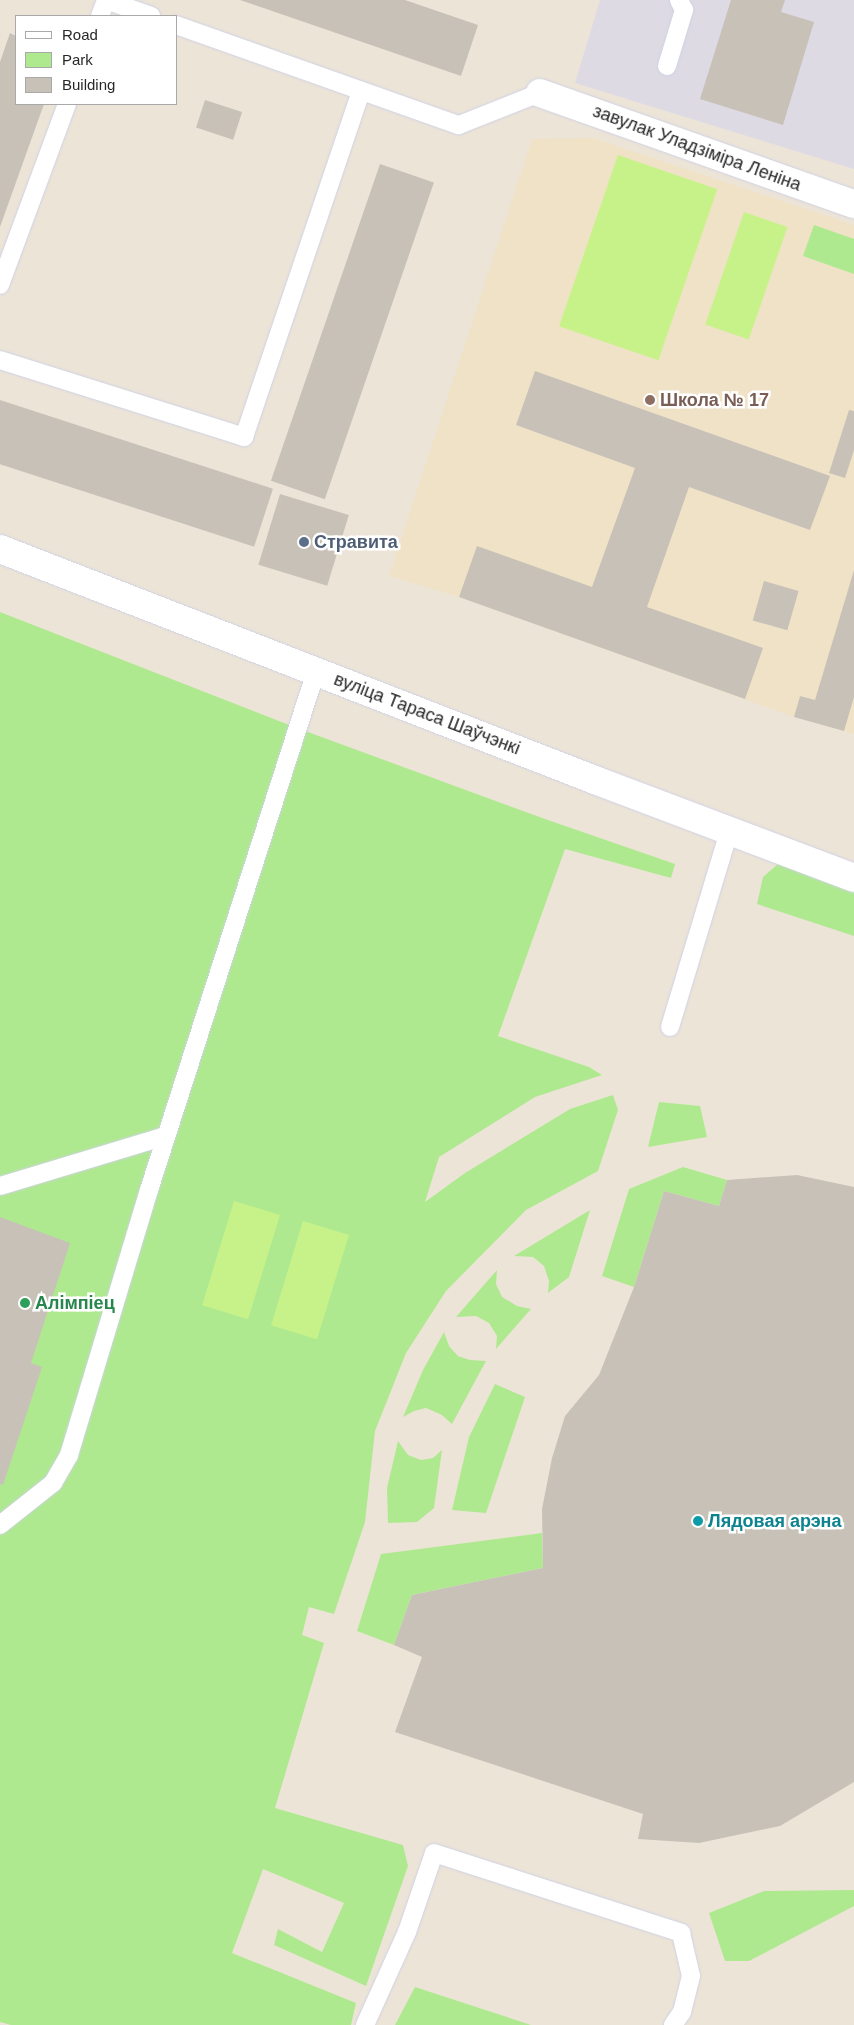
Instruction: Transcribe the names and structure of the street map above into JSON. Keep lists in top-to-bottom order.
{
  "streets": {
    "street": ["завулак Уладзіміра Леніна", "вуліца Тараса Шаўчэнкі"]
  },
  "places": [
    "Школа № 17",
    "Стравита",
    "Алімпіец",
    "Лядовая арэна"
  ],
  "legend": ["Road", "Park", "Building"]
}
